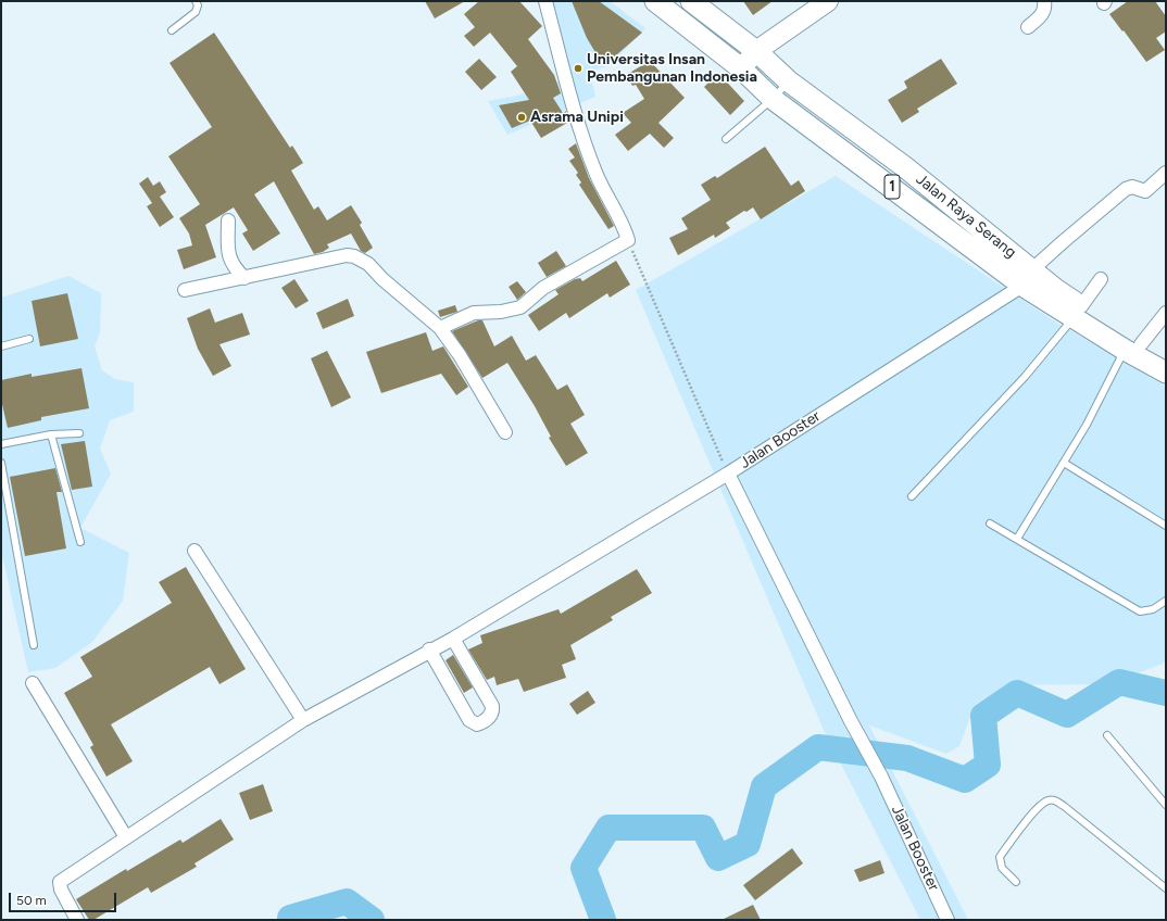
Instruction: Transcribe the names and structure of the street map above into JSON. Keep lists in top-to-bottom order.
{
  "streets": {
    "highway": ["1", "Jalan Raya Serang"],
    "street": ["Jalan Booster"]
  },
  "crossings": [
    ["Jalan Raya Serang", "Jalan Booster"]
  ],
  "places": ["Universitas Insan Pembangunan Indonesia", "Asrama Unipi"],
  "scale_bar": "50 m"
}
